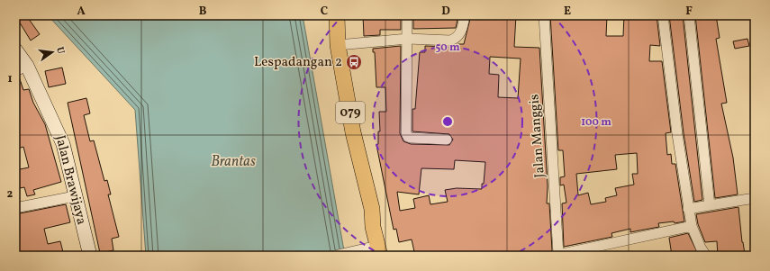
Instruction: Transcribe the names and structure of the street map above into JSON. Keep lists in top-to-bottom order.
{
  "streets": {
    "main road": ["079", "Jalan Brawijaya"],
    "street": ["Jalan Manggis"]
  },
  "water": ["Brantas"],
  "places": {
    "bus stop": ["Lespadangan 2"]
  },
  "north": "right",
  "grid": {
    "columns": [
      "A",
      "B",
      "C",
      "D",
      "E",
      "F"
    ],
    "rows": ["1", "2"]
  },
  "rings": ["50 m", "100 m"]
}
